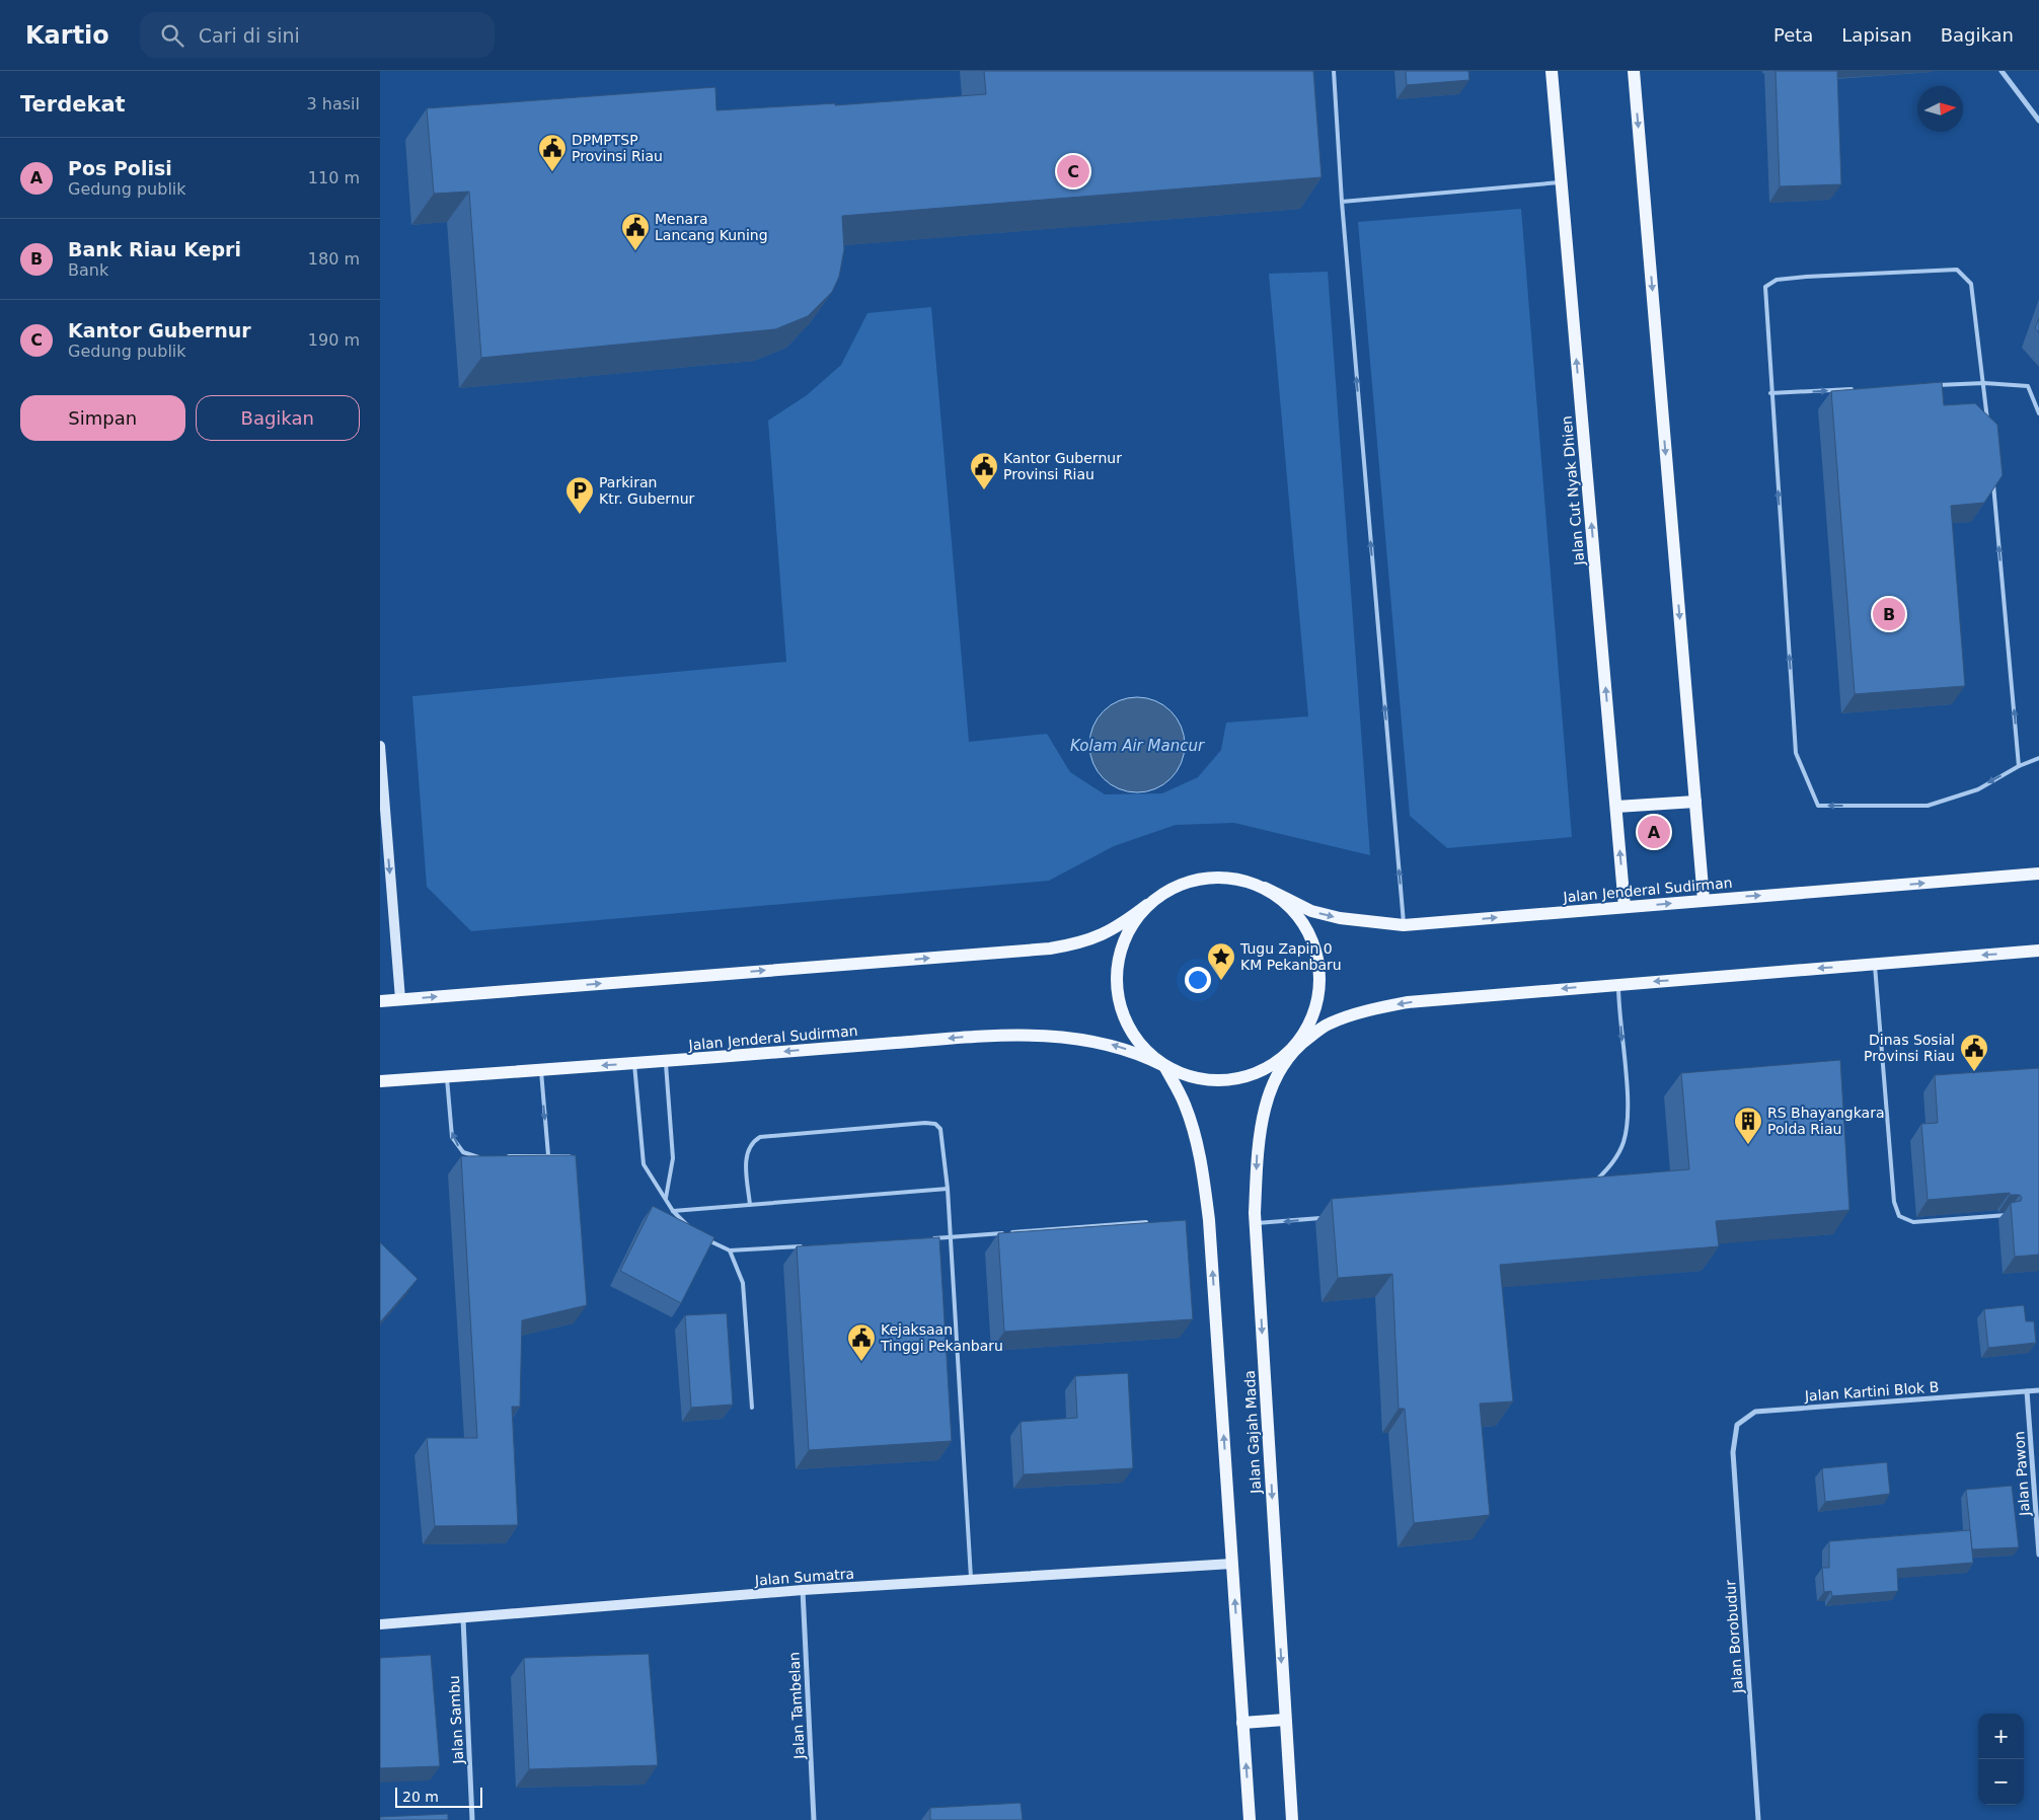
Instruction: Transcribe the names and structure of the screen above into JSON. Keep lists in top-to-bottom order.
{
  "streets": {
    "main road": ["Jalan Cut Nyak Dhien", "Jalan Jenderal Sudirman", "Jalan Gajah Mada"],
    "street": [
      "Jalan Kartini Blok B",
      "Jalan Pawon",
      "Jalan Sumatra",
      "Jalan Borobudur",
      "Jalan Tambelan",
      "Jalan Sambu"
    ]
  },
  "crossings": [
    ["Jalan Cut Nyak Dhien", "Jalan Jenderal Sudirman"],
    ["Jalan Jenderal Sudirman", "Jalan Gajah Mada"],
    ["Jalan Kartini Blok B", "Jalan Pawon"],
    ["Jalan Kartini Blok B", "Jalan Borobudur"],
    ["Jalan Gajah Mada", "Jalan Sumatra"],
    ["Jalan Sumatra", "Jalan Tambelan"],
    ["Jalan Sumatra", "Jalan Sambu"]
  ],
  "water": ["Kolam Air Mancur"],
  "places": {
    "public building": [
      "DPMPTSP Provinsi Riau",
      "Menara Lancang Kuning",
      "Kantor Gubernur Provinsi Riau",
      "Dinas Sosial Provinsi Riau",
      "Kejaksaan Tinggi Pekanbaru"
    ],
    "parking": ["Parkiran Ktr. Gubernur"],
    "place": ["Tugu Zapin 0 KM Pekanbaru"],
    "building": ["RS Bhayangkara Polda Riau"]
  },
  "scale_bar": "20 m",
  "north": "right",
  "page": {
    "header": "Kartio",
    "search": "Cari di sini",
    "nav": ["Peta", "Lapisan", "Bagikan"],
    "heading": ["Terdekat", "3 hasil"],
    "list": [
      {
        "mark": "A",
        "name": "Pos Polisi",
        "note": "Gedung publik",
        "value": "110 m"
      },
      {
        "mark": "B",
        "name": "Bank Riau Kepri",
        "note": "Bank",
        "value": "180 m"
      },
      {
        "mark": "C",
        "name": "Kantor Gubernur",
        "note": "Gedung publik",
        "value": "190 m"
      }
    ],
    "pins": ["C", "B", "A"],
    "buttons": ["Simpan", "Bagikan"],
    "map_buttons": ["+", "−"],
    "scale": "20 m"
  }
}
